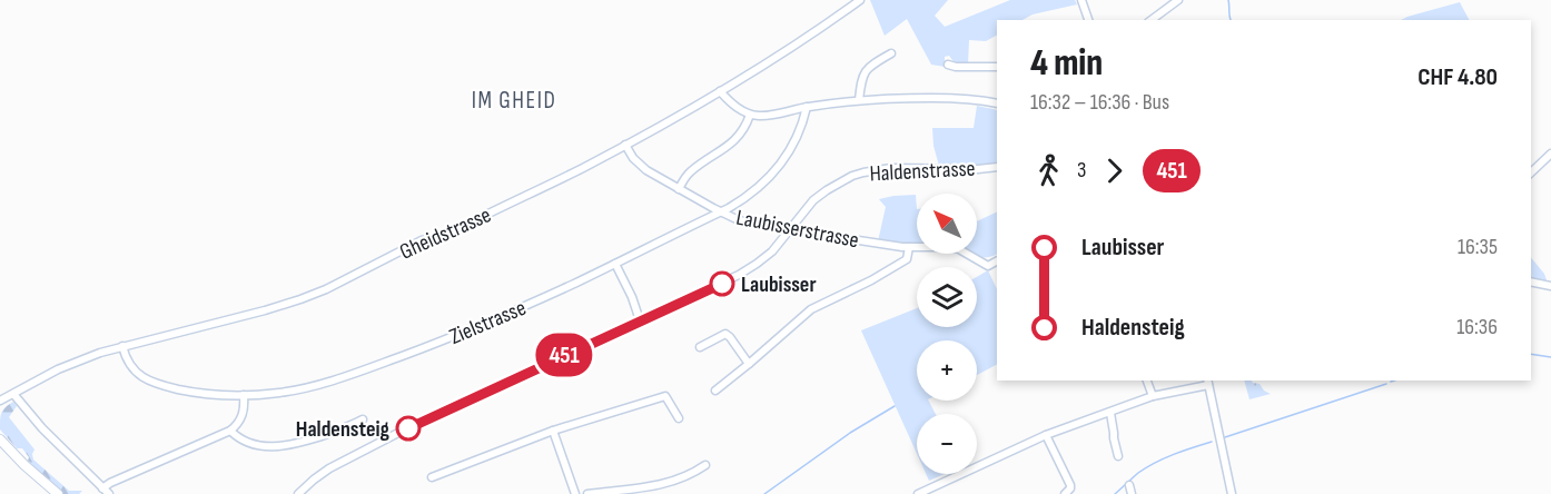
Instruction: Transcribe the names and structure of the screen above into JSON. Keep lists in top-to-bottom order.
{
  "streets": {
    "street": [
      "Haldenstrasse",
      "Laubisserstrasse",
      "Gheidstrasse",
      "Zielstrasse"
    ]
  },
  "crossings": [
    ["Haldenstrasse", "Laubisserstrasse"],
    ["Laubisserstrasse", "Gheidstrasse"],
    ["Laubisserstrasse", "Zielstrasse"],
    ["Gheidstrasse", "Zielstrasse"]
  ],
  "districts": ["IM GHEID"],
  "places": ["Laubisser", "Haldensteig"],
  "lines": ["bus line 451"],
  "north": "top left",
  "page": {
    "on_map": "451",
    "heading": ["4 min", "16:32 – 16:36 · Bus", "CHF 4.80"],
    "legs": ["3", "451"],
    "map_buttons": ["+", "−"],
    "list": [
      {
        "name": "Laubisser",
        "value": "16:35"
      },
      {
        "name": "Haldensteig",
        "value": "16:36"
      }
    ]
  }
}
